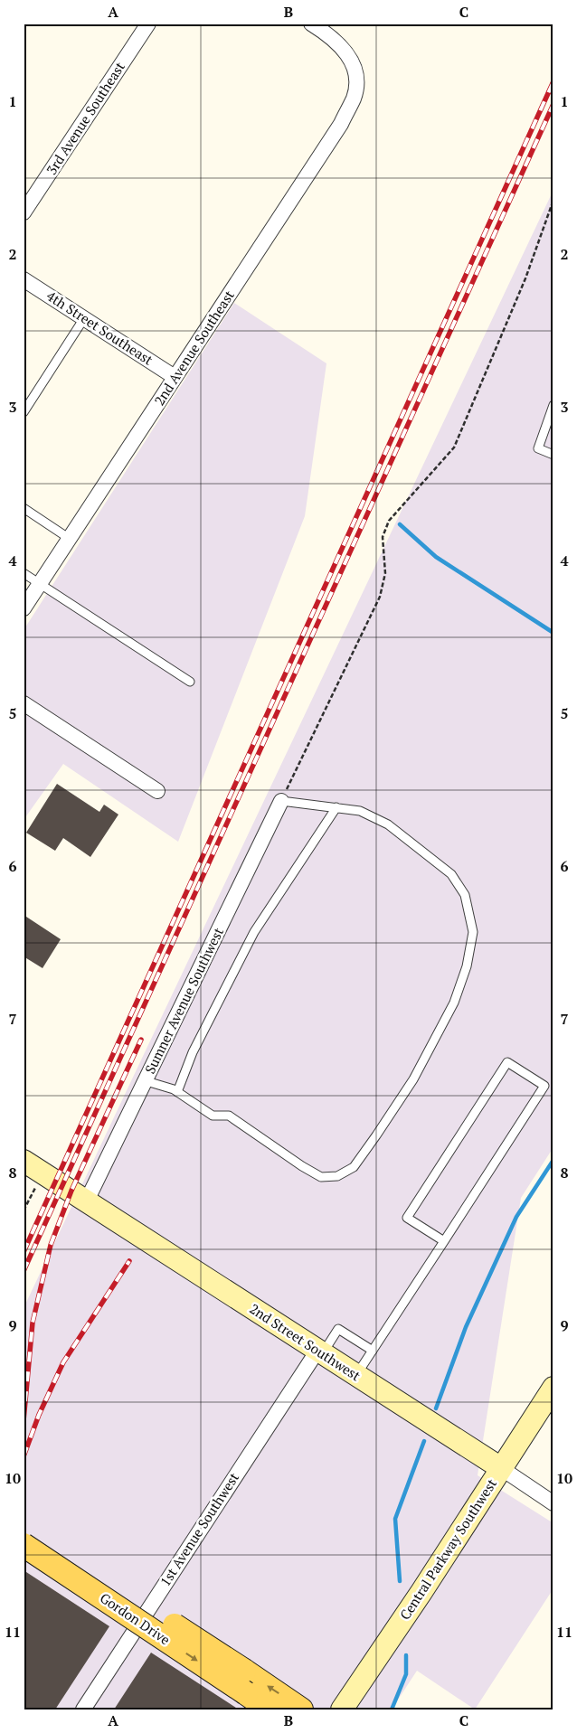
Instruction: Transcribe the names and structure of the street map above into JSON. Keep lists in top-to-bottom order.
{
  "streets": {
    "main road": ["Gordon Drive"],
    "street": [
      "3rd Avenue Southeast",
      "4th Street Southeast",
      "2nd Avenue Southeast",
      "Sumner Avenue Southwest",
      "2nd Street Southwest",
      "1st Avenue Southwest",
      "Central Parkway Southwest"
    ]
  },
  "crossings": [
    ["4th Street Southeast", "2nd Avenue Southeast"],
    ["Sumner Avenue Southwest", "2nd Street Southwest"],
    ["2nd Street Southwest", "1st Avenue Southwest"],
    ["2nd Street Southwest", "Central Parkway Southwest"]
  ],
  "grid": {
    "columns": ["A", "B", "C"],
    "rows": [
      "1",
      "2",
      "3",
      "4",
      "5",
      "6",
      "7",
      "8",
      "9",
      "10",
      "11"
    ]
  }
}
